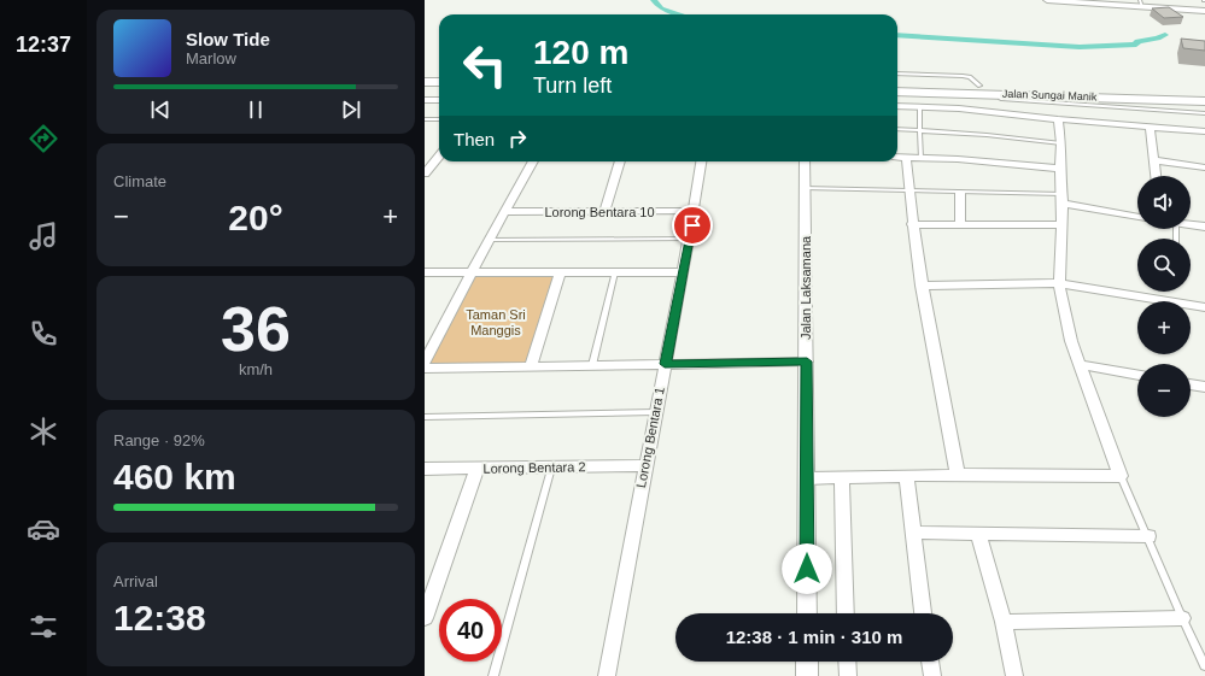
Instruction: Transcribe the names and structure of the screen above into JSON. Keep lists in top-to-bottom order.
{
  "streets": {
    "main road": ["Jalan Sungai Manik"],
    "street": [
      "Lorong Bentara 10",
      "Jalan Laksamana",
      "Lorong Bentara 1",
      "Lorong Bentara 2"
    ]
  },
  "crossings": [
    ["Lorong Bentara 10", "Lorong Bentara 1"],
    ["Lorong Bentara 1", "Lorong Bentara 2"]
  ],
  "parks": ["Taman Sri Manggis"],
  "page": {
    "tabs": "12:37",
    "turn": ["120 m", "Turn left"],
    "song": ["Slow Tide", "Marlow"],
    "then": "Then",
    "tile": [
      "Climate",
      ["36", "km/h"],
      ["Range · 92%", "460 km"],
      ["Arrival", "12:38"]
    ],
    "map_buttons": ["+", "−"],
    "heat": ["−", "20°", "+"],
    "limit": "40",
    "trip": "12:38 · 1 min · 310 m"
  }
}
